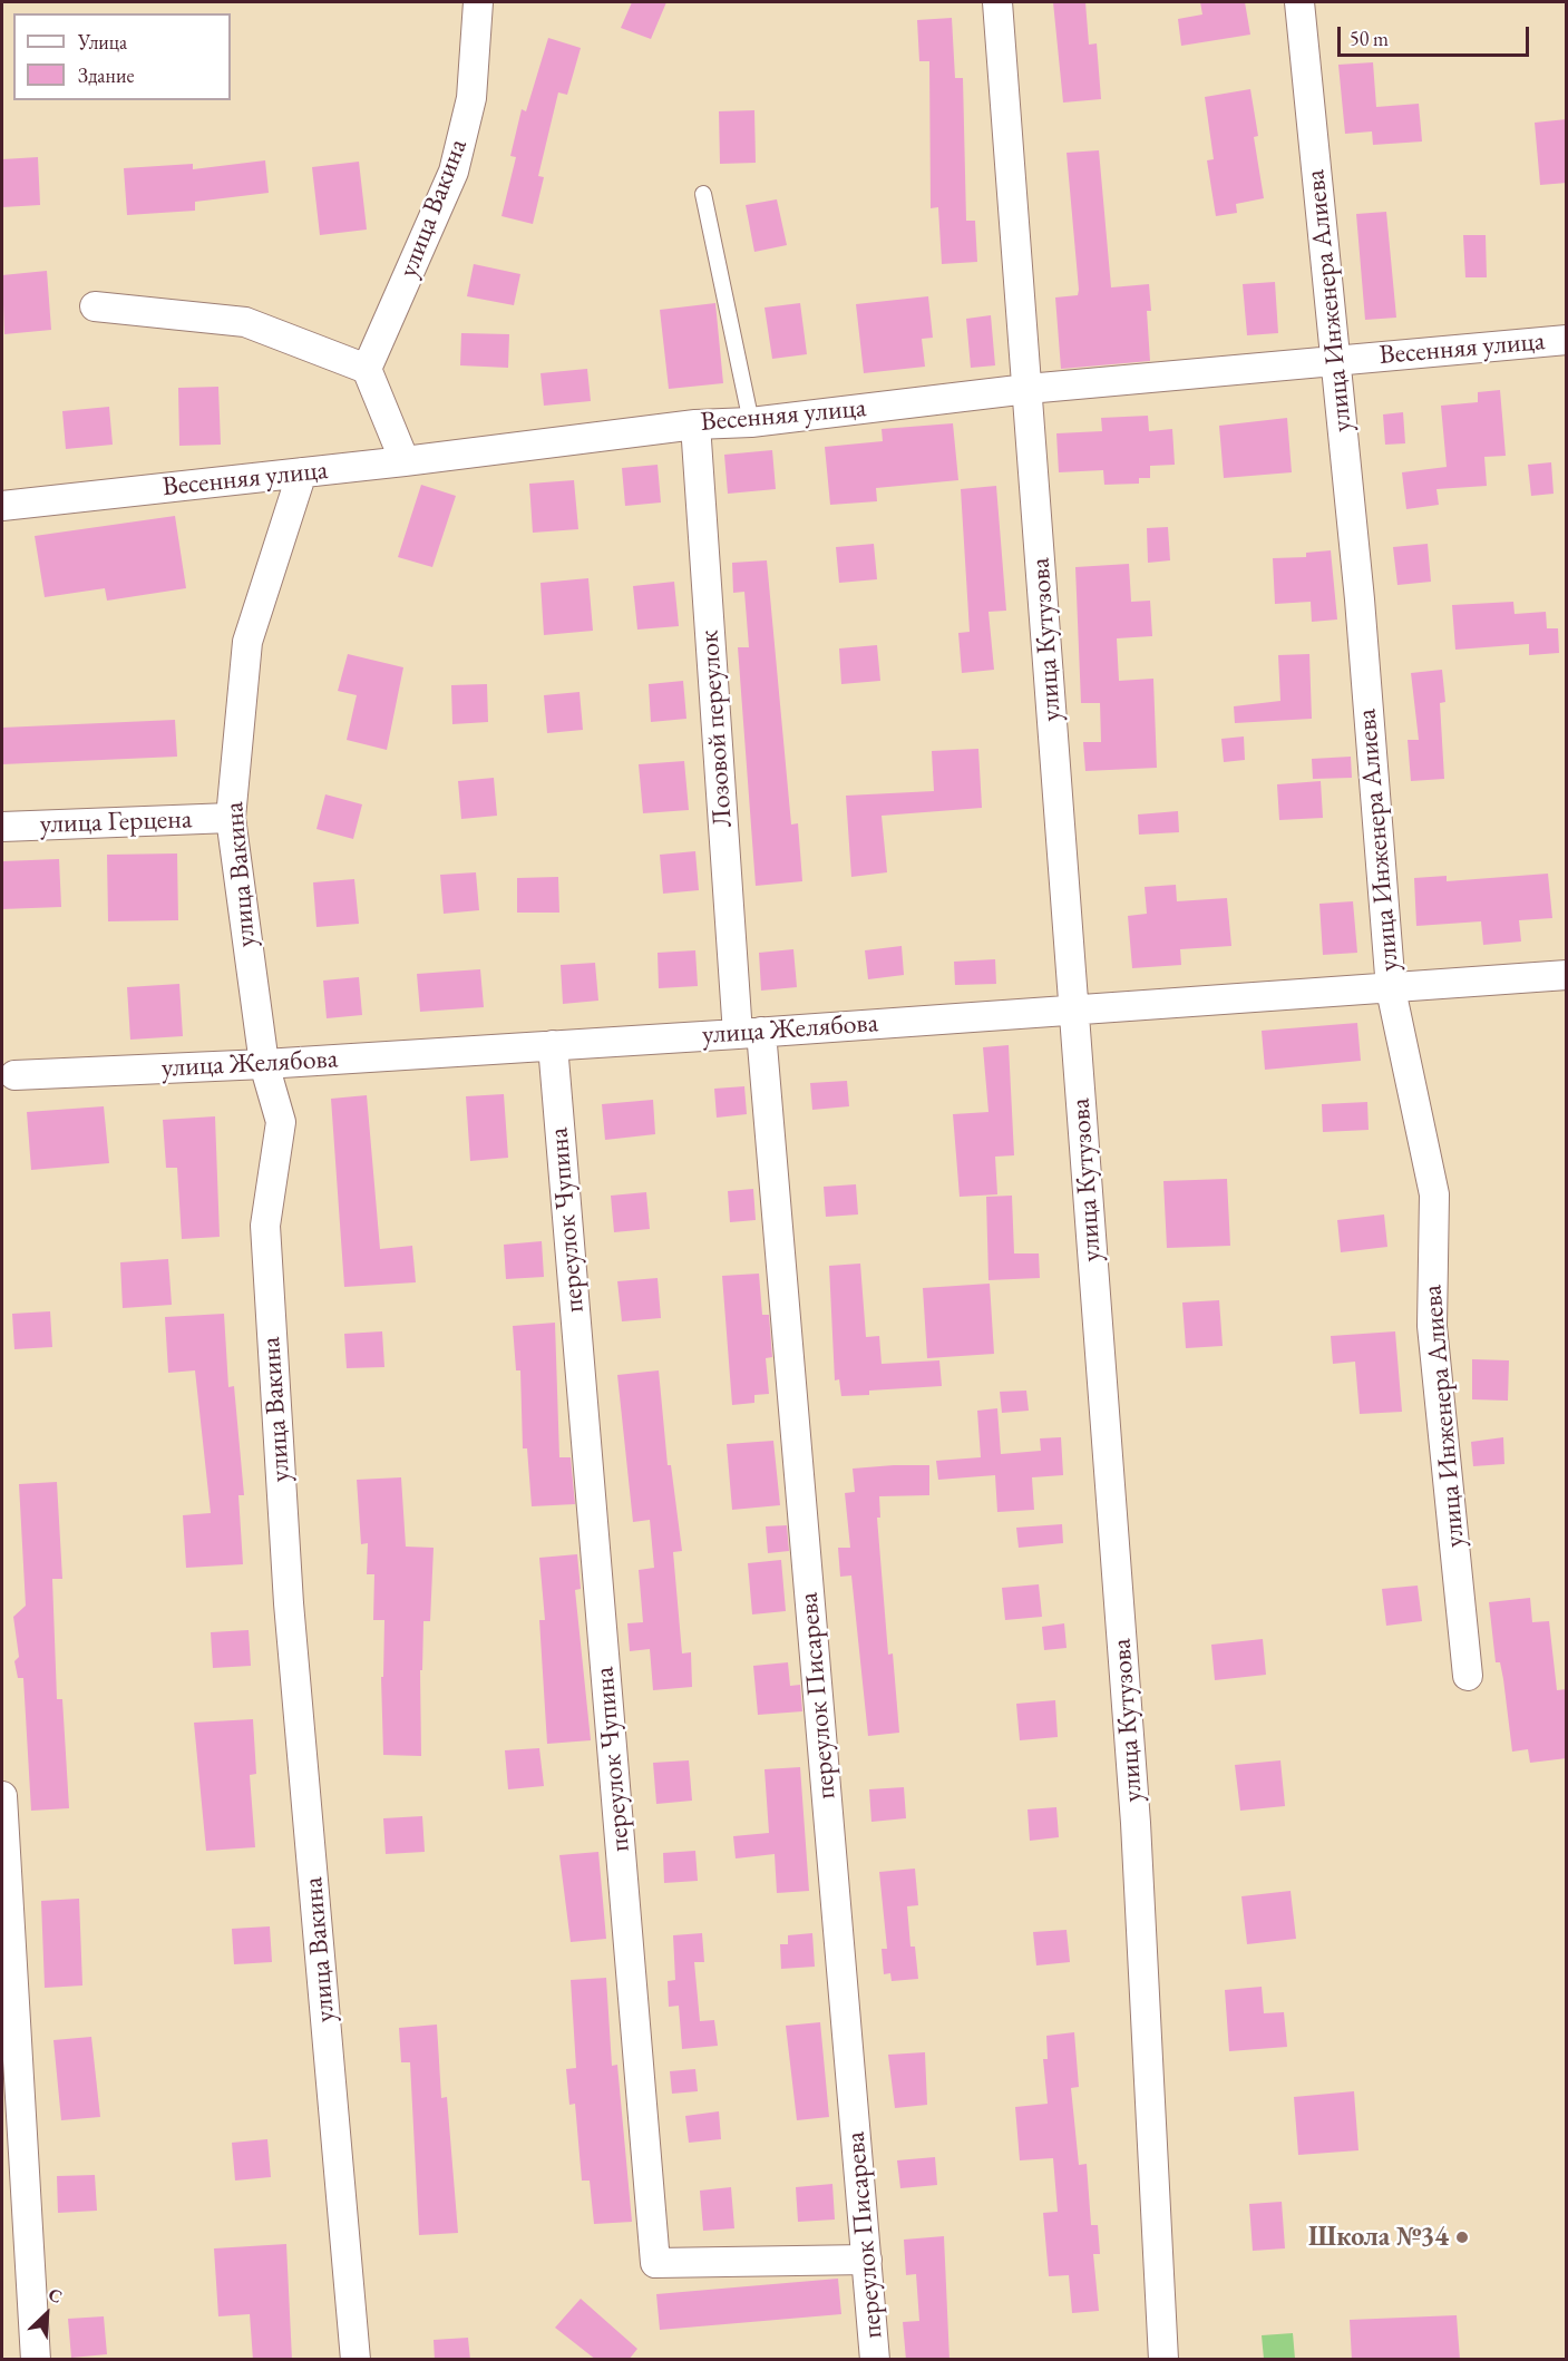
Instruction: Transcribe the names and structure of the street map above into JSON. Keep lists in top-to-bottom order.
{
  "streets": {
    "street": [
      "улица Вакина",
      "улица Инженера Алиева",
      "Весенняя улица",
      "улица Кутузова",
      "Лозовой переулок",
      "улица Герцена",
      "улица Желябова",
      "переулок Чупина",
      "переулок Писарева"
    ]
  },
  "crossings": [
    ["улица Вакина", "Весенняя улица"],
    ["улица Вакина", "улица Герцена"],
    ["улица Вакина", "улица Желябова"],
    ["улица Инженера Алиева", "Весенняя улица"],
    ["улица Инженера Алиева", "улица Желябова"],
    ["Весенняя улица", "улица Кутузова"],
    ["Весенняя улица", "Лозовой переулок"],
    ["улица Кутузова", "улица Желябова"],
    ["Лозовой переулок", "улица Желябова"],
    ["Лозовой переулок", "переулок Писарева"],
    ["улица Желябова", "переулок Чупина"],
    ["улица Желябова", "переулок Писарева"],
    ["переулок Чупина", "переулок Писарева"]
  ],
  "places": ["Школа №34"],
  "legend": ["Улица", "Здание"],
  "scale_bar": "50 m",
  "north": "top right"
}
